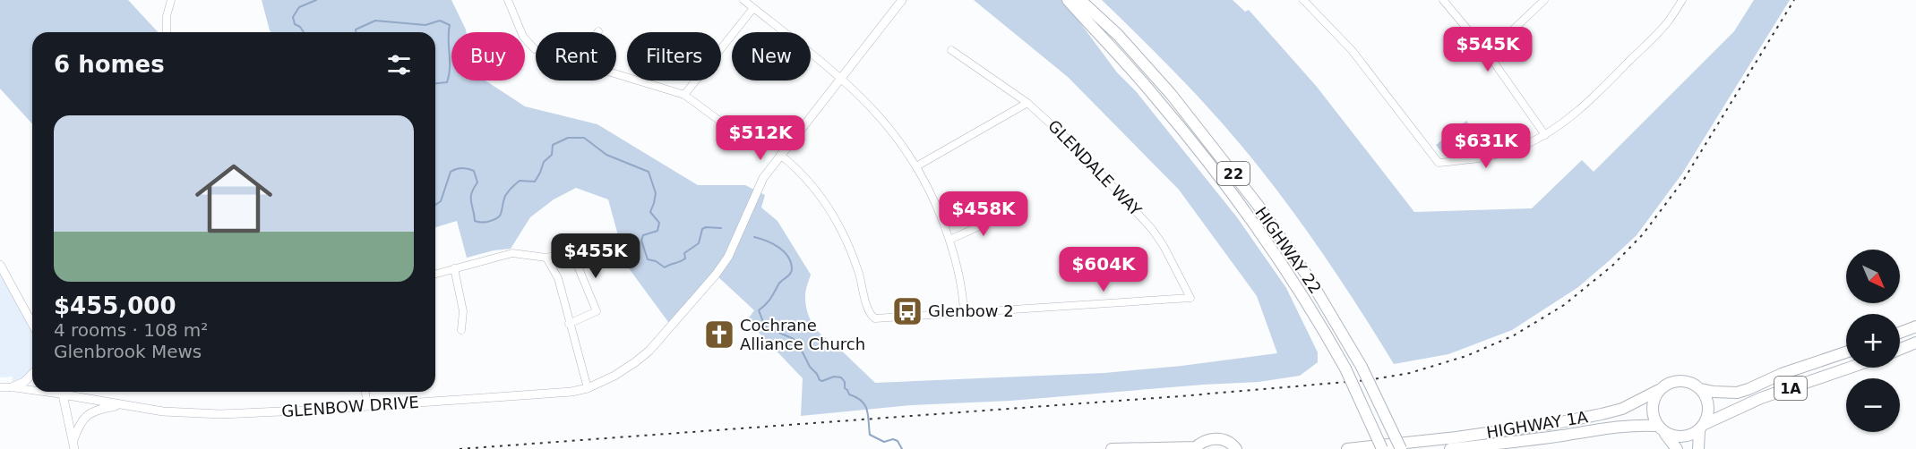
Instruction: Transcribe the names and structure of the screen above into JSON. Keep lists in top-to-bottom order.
{
  "streets": {
    "main road": [
      "22",
      "HIGHWAY 22",
      "1A",
      "HIGHWAY 1A"
    ],
    "street": ["GLENDALE WAY", "GLENBOW DRIVE"]
  },
  "crossings": [
    ["GLENDALE WAY", "GLENBOW DRIVE"],
    ["1A", "HIGHWAY 1A"]
  ],
  "places": {
    "bus stop": ["Glenbow 2"],
    "church": ["Cochrane Alliance Church"]
  },
  "north": "bottom right",
  "page": {
    "price": [
      "$545K",
      "$512K",
      "$631K",
      "$458K",
      "$455K",
      "$604K"
    ],
    "chip": [
      "Buy",
      "Rent",
      "Filters",
      "New"
    ],
    "heading": "6 homes",
    "list": [
      {
        "name": "$455,000",
        "note": "4 rooms · 108 m² · Glenbrook Mews"
      }
    ],
    "map_buttons": ["+", "−"]
  }
}
